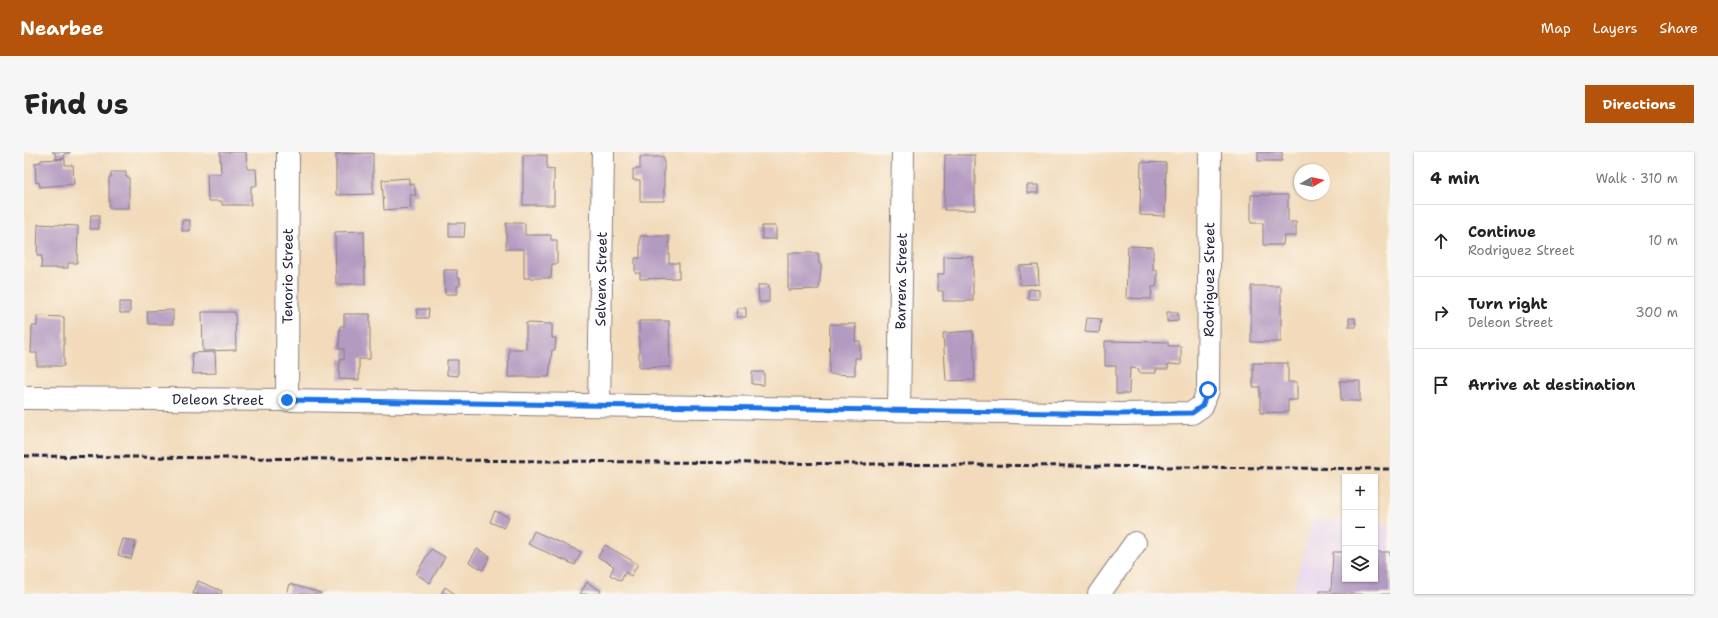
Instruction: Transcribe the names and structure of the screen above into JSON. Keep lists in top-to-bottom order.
{
  "streets": {
    "street": [
      "Tenorio Street",
      "Selvera Street",
      "Rodriguez Street",
      "Barrera Street",
      "Deleon Street"
    ]
  },
  "crossings": [
    ["Tenorio Street", "Deleon Street"],
    ["Selvera Street", "Deleon Street"],
    ["Rodriguez Street", "Deleon Street"],
    ["Barrera Street", "Deleon Street"]
  ],
  "north": "right",
  "page": {
    "header": "Nearbee",
    "nav": ["Map", "Layers", "Share"],
    "title": "Find us",
    "buttons": "Directions",
    "heading": ["4 min", "Walk · 310 m"],
    "list": [
      ["Continue", "Rodriguez Street", "10 m"],
      ["Turn right", "Deleon Street", "300 m"],
      "Arrive at destination"
    ],
    "map_buttons": ["+", "−"]
  }
}
